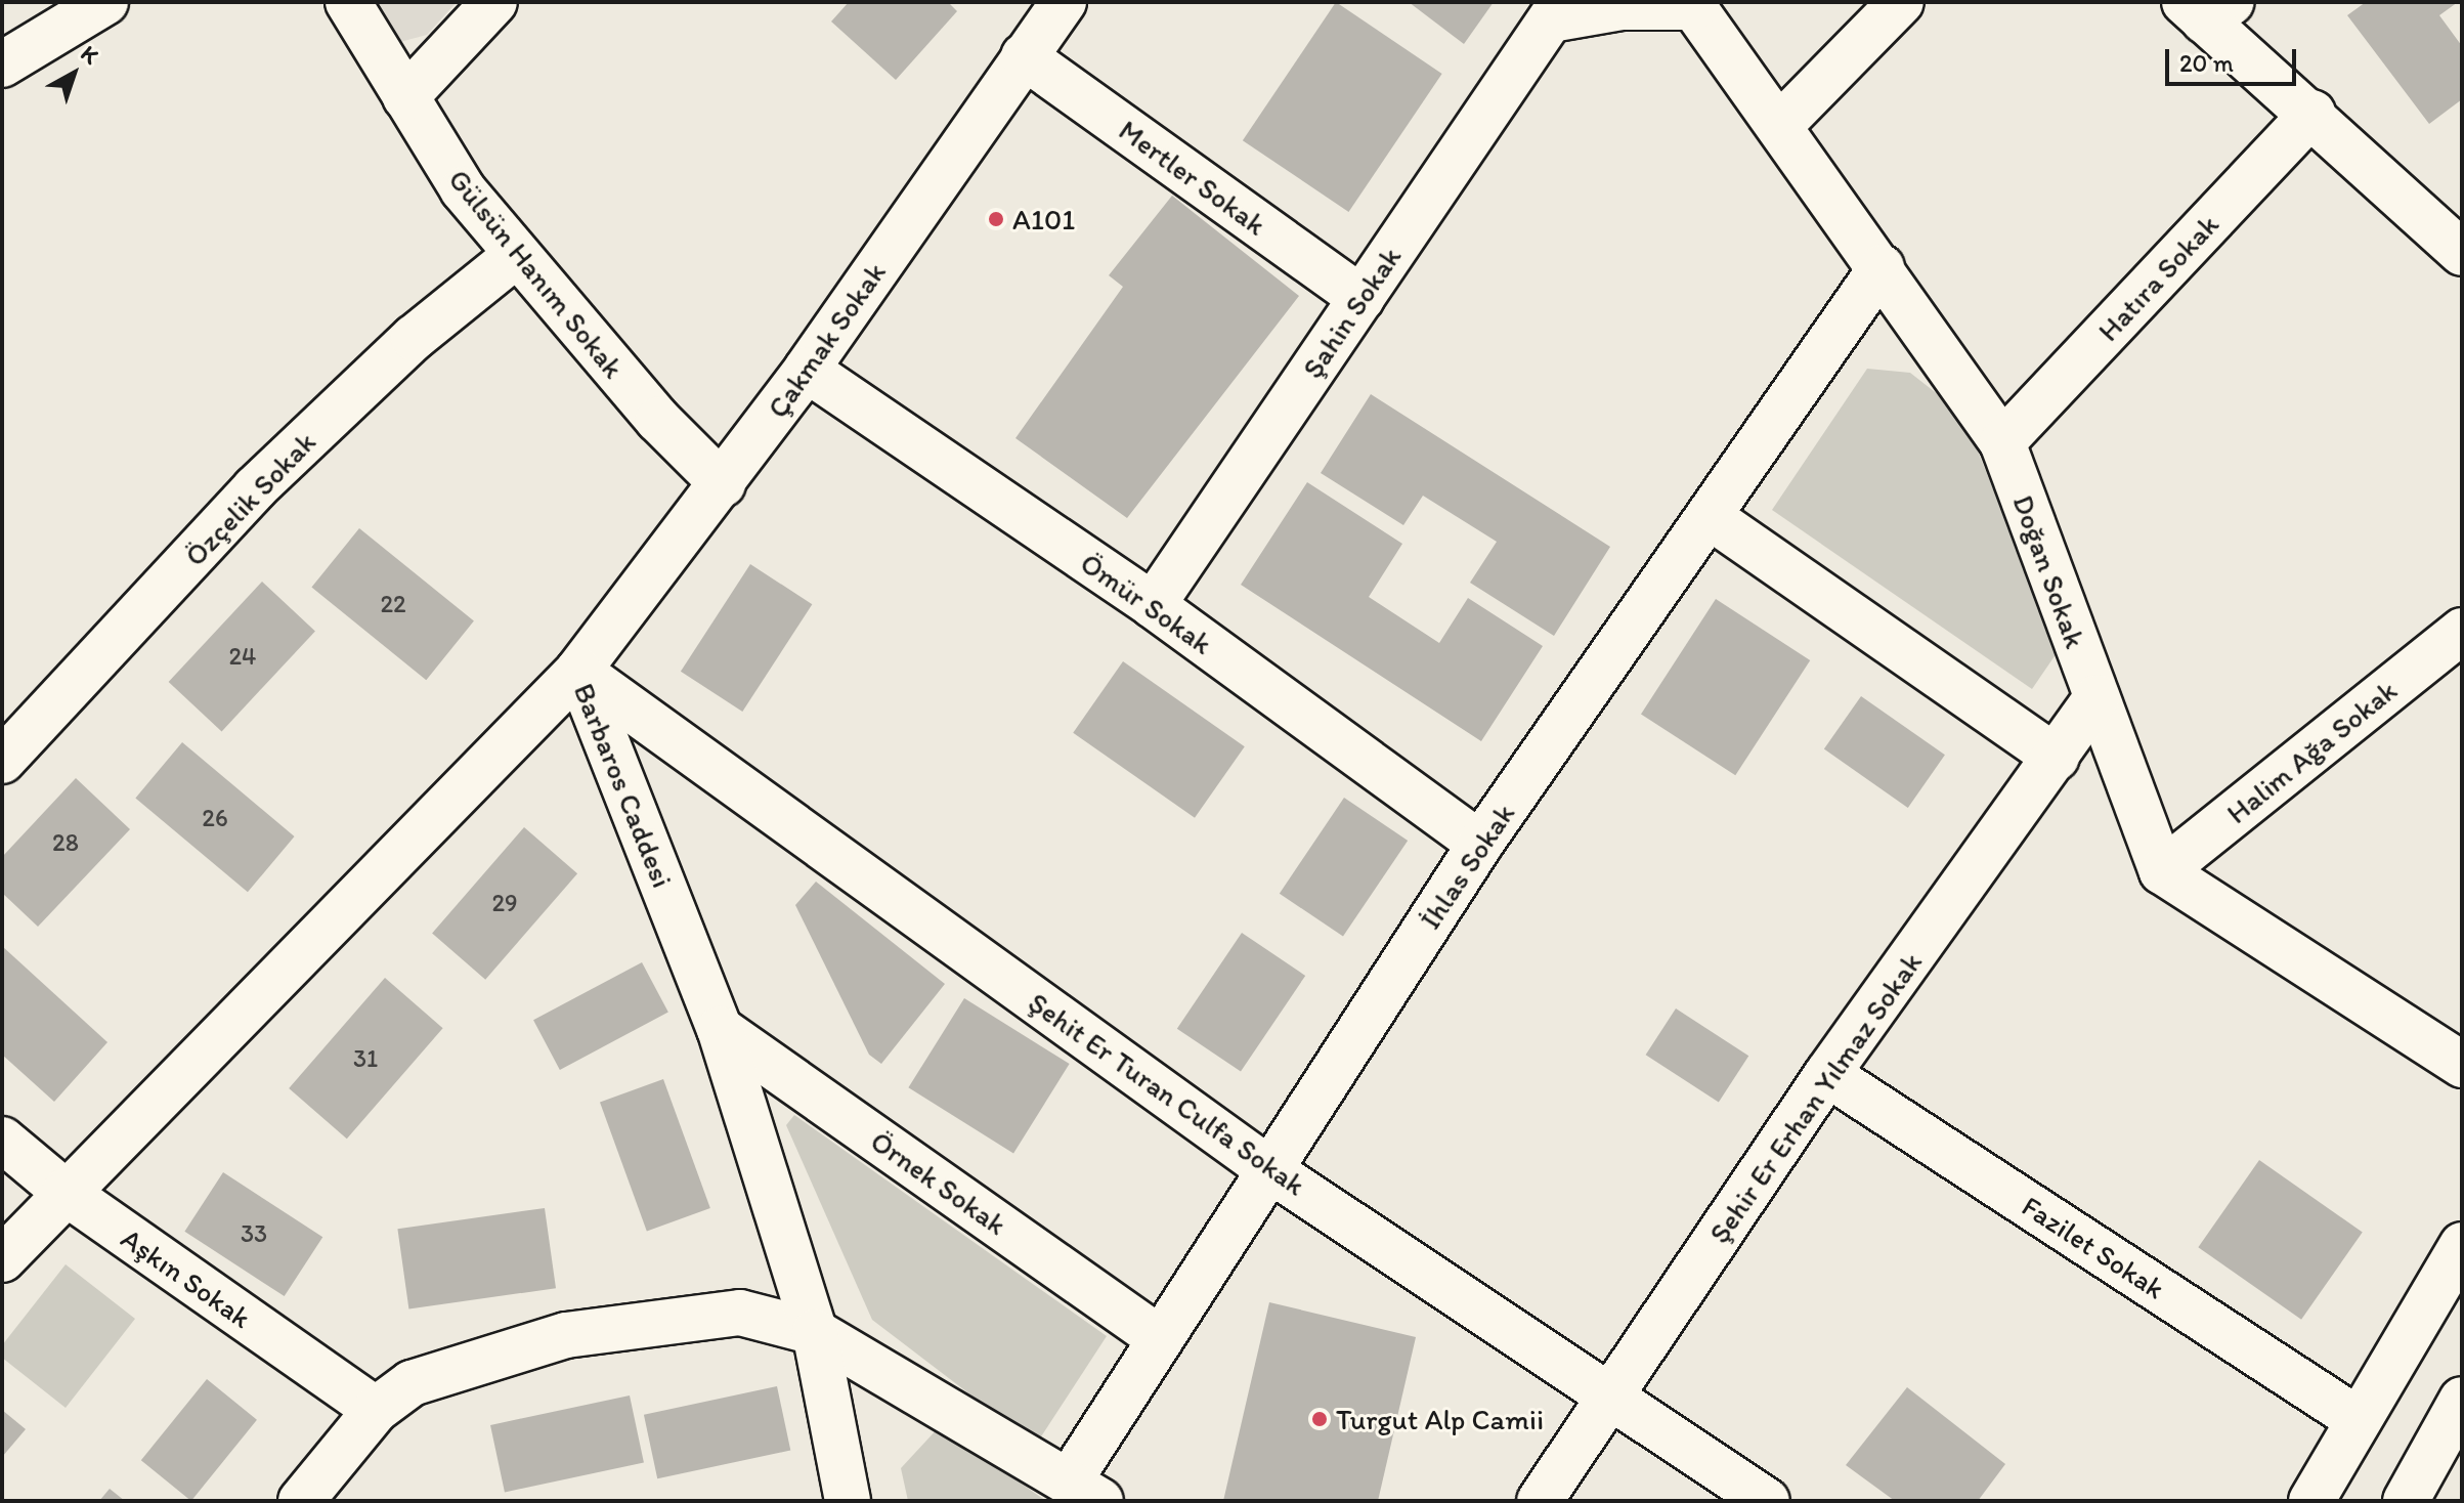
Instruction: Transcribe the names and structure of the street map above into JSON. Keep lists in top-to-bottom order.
{
  "streets": {
    "street": [
      "Mertler Sokak",
      "Gülsün Hanım Sokak",
      "Hatıra Sokak",
      "Şahin Sokak",
      "Çakmak Sokak",
      "Özçelik Sokak",
      "Doğan Sokak",
      "Ömür Sokak",
      "Halim Ağa Sokak",
      "Barbaros Caddesi",
      "İhlas Sokak",
      "Şehit Er Turan Culfa Sokak",
      "Şehir Er Erhan Yılmaz Sokak",
      "Örnek Sokak",
      "Fazilet Sokak",
      "Aşkın Sokak"
    ]
  },
  "crossings": [
    ["Mertler Sokak", "Şahin Sokak"],
    ["Mertler Sokak", "Çakmak Sokak"],
    ["Gülsün Hanım Sokak", "Çakmak Sokak"],
    ["Gülsün Hanım Sokak", "Özçelik Sokak"],
    ["Hatıra Sokak", "Doğan Sokak"],
    ["Şahin Sokak", "Doğan Sokak"],
    ["Şahin Sokak", "Ömür Sokak"],
    ["Çakmak Sokak", "Ömür Sokak"],
    ["Çakmak Sokak", "Barbaros Caddesi"],
    ["Çakmak Sokak", "Şehit Er Turan Culfa Sokak"],
    ["Doğan Sokak", "Halim Ağa Sokak"],
    ["Doğan Sokak", "İhlas Sokak"],
    ["Doğan Sokak", "Şehir Er Erhan Yılmaz Sokak"],
    ["Ömür Sokak", "İhlas Sokak"],
    ["Barbaros Caddesi", "Şehit Er Turan Culfa Sokak"],
    ["Barbaros Caddesi", "Örnek Sokak"],
    ["Barbaros Caddesi", "Aşkın Sokak"],
    ["İhlas Sokak", "Şehit Er Turan Culfa Sokak"],
    ["İhlas Sokak", "Örnek Sokak"],
    ["Şehit Er Turan Culfa Sokak", "Şehir Er Erhan Yılmaz Sokak"],
    ["Şehir Er Erhan Yılmaz Sokak", "Fazilet Sokak"]
  ],
  "places": ["A101", "Turgut Alp Camii"],
  "house_numbers": [
    "22",
    "24",
    "26",
    "28",
    "29",
    "31",
    "33"
  ],
  "scale_bar": "20 m",
  "north": "top right"
}
